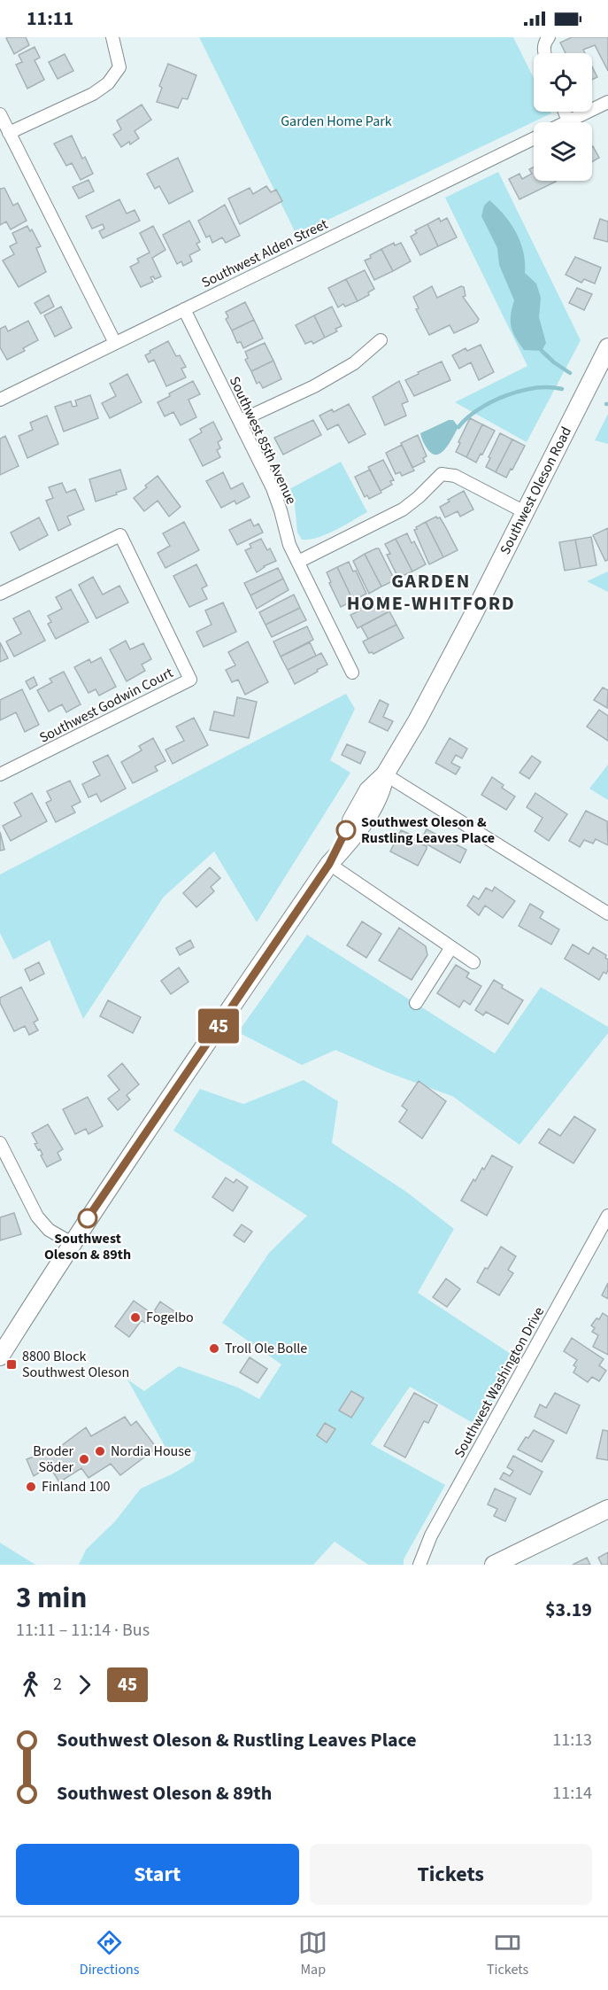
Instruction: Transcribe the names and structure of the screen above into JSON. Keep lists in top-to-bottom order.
{
  "streets": {
    "main road": ["Southwest Oleson Road"],
    "street": [
      "Southwest Alden Street",
      "Southwest 85th Avenue",
      "Southwest Godwin Court",
      "Southwest Washington Drive"
    ]
  },
  "crossings": [
    ["Southwest Alden Street", "Southwest 85th Avenue"]
  ],
  "districts": ["GARDEN HOME-WHITFORD"],
  "parks": ["Garden Home Park"],
  "places": {
    "other": [
      "Southwest Oleson & Rustling Leaves Place",
      "Southwest Oleson & 89th",
      "Fogelbo",
      "Troll Ole Bolle",
      "Nordia House",
      "Broder Söder",
      "Finland 100"
    ],
    "transit": ["8800 Block Southwest Oleson"]
  },
  "lines": ["bus line 45"],
  "page": {
    "status": "11:11",
    "on_map": "45",
    "heading": ["3 min", "11:11 – 11:14 · Bus", "$3.19"],
    "legs": ["2", "45"],
    "list": [
      {
        "name": "Southwest Oleson & Rustling Leaves Place",
        "value": "11:13"
      },
      {
        "name": "Southwest Oleson & 89th",
        "value": "11:14"
      }
    ],
    "buttons": ["Start", "Tickets"],
    "tabs": ["Directions", "Map", "Tickets"]
  }
}
